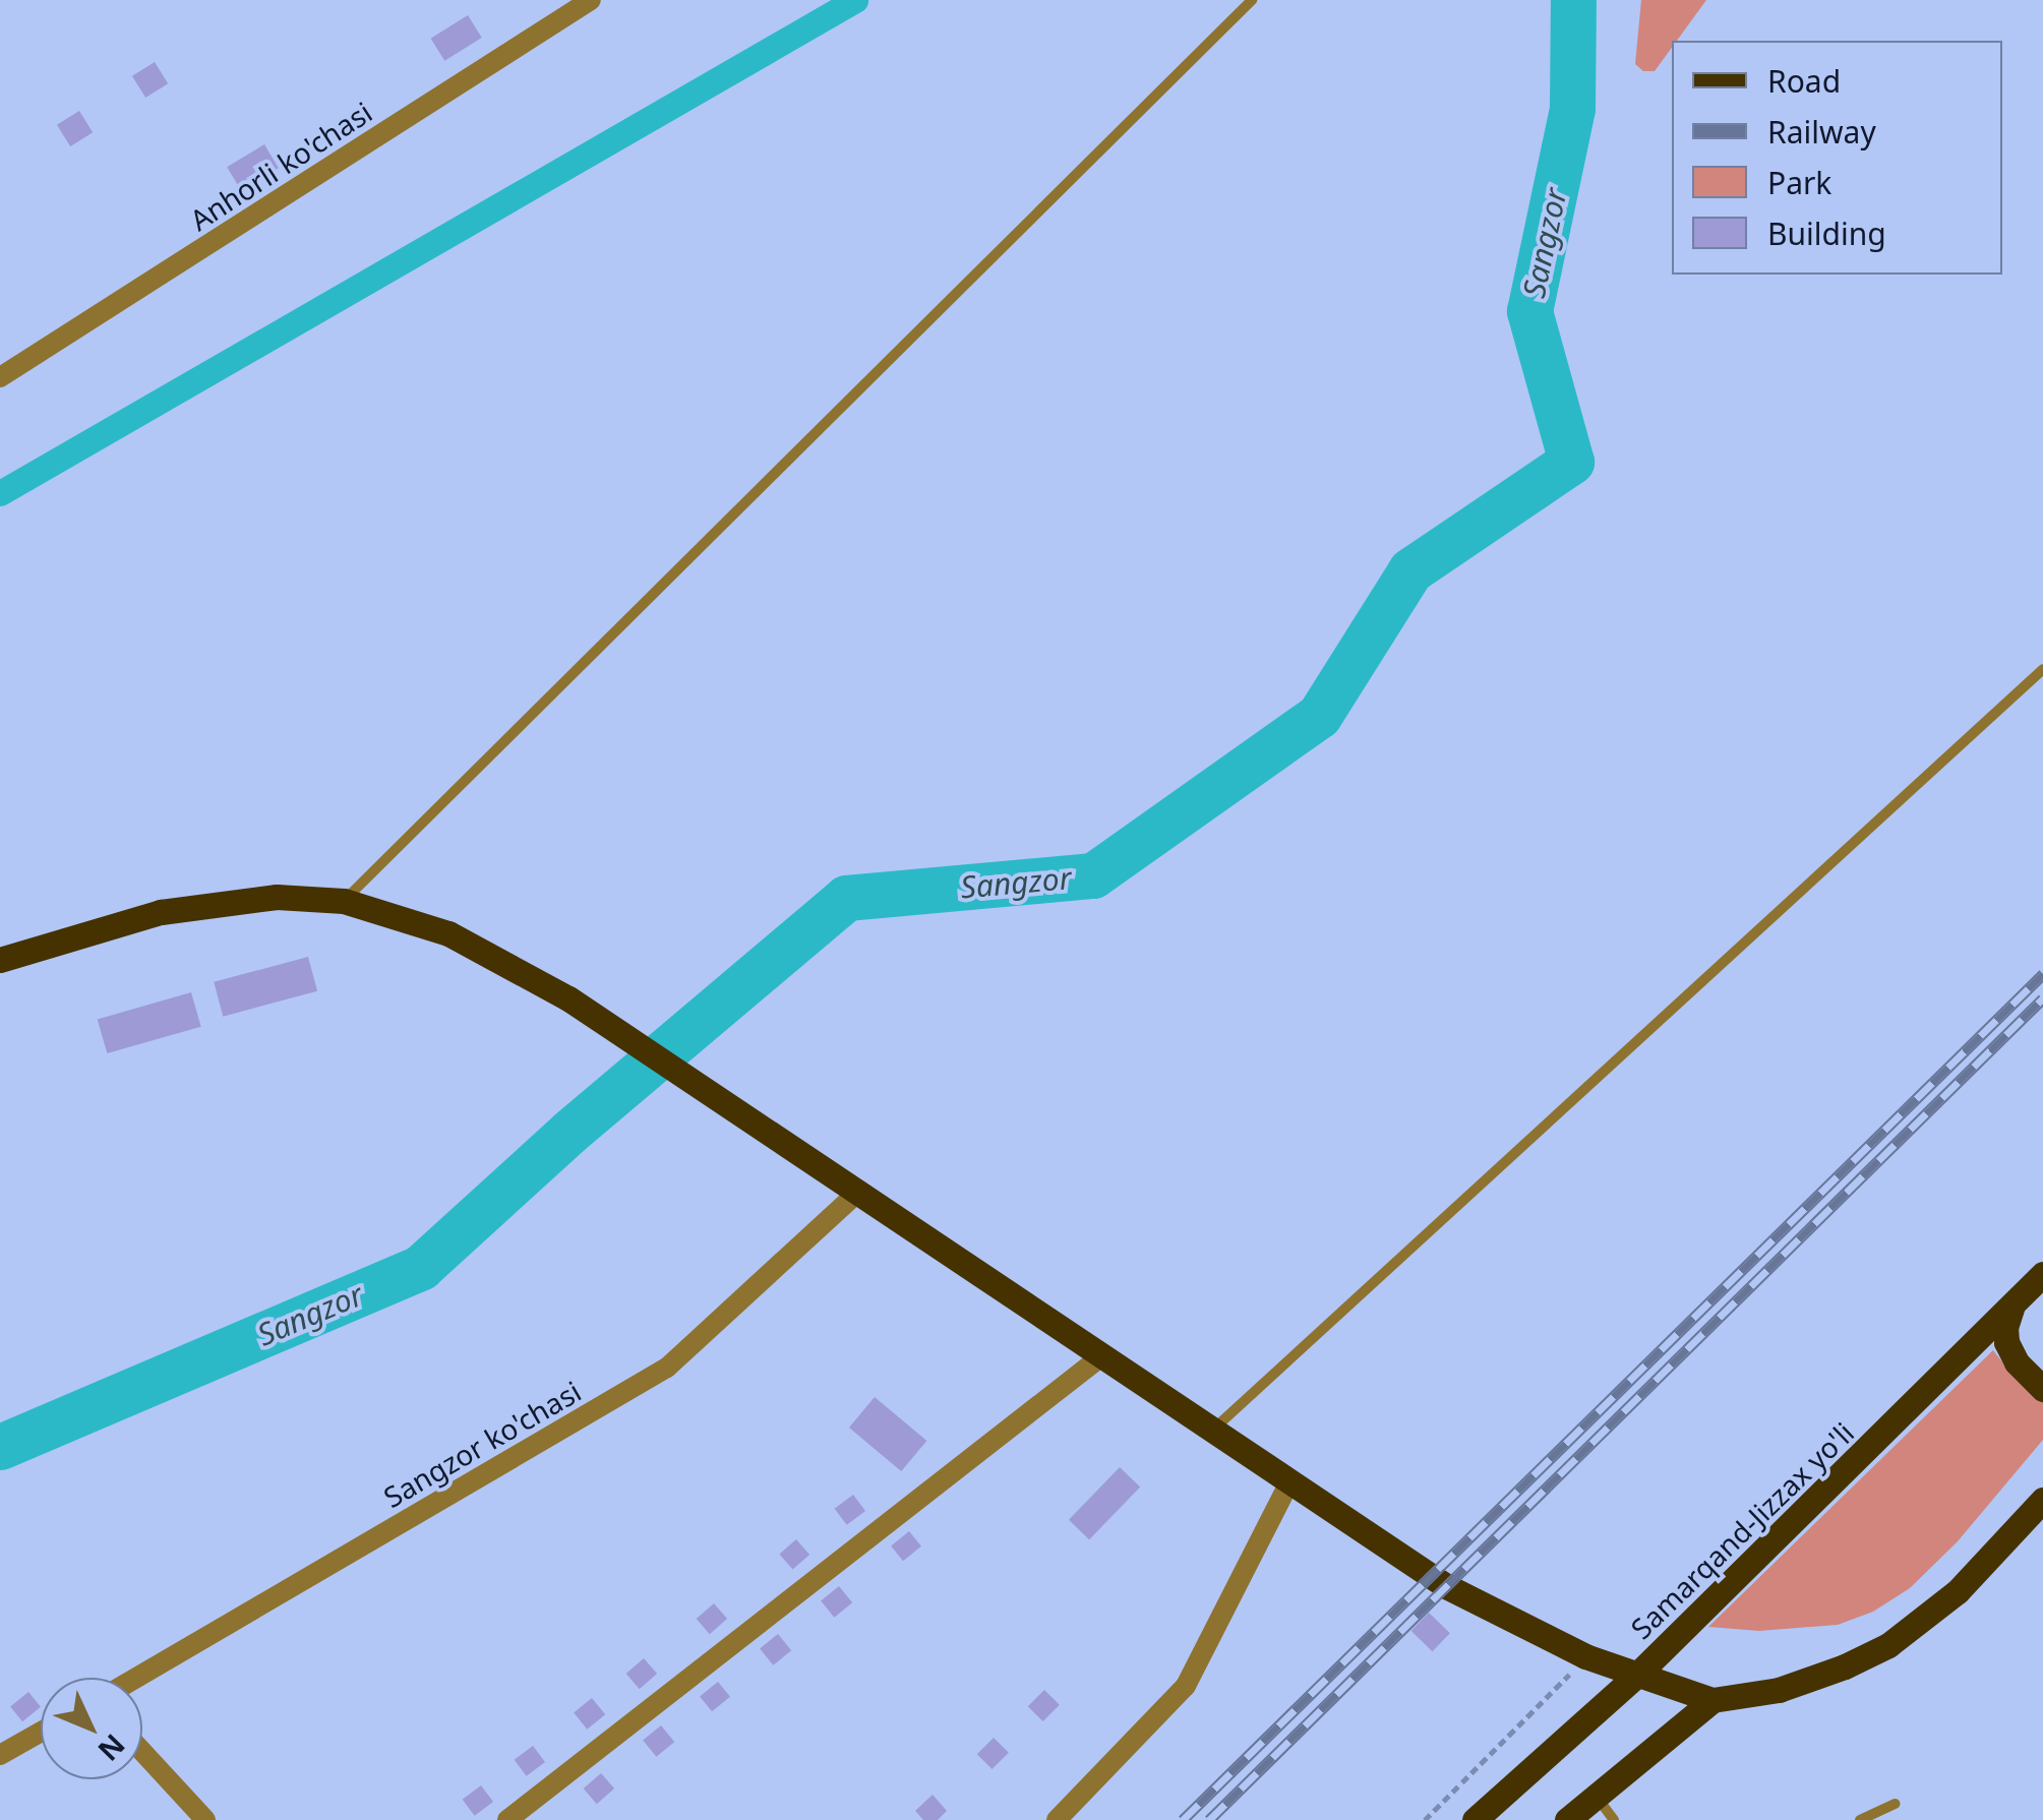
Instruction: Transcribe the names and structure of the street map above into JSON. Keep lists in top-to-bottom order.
{
  "streets": {
    "main road": ["Samarqand-Jizzax yo'li"],
    "street": ["Anhorli ko'chasi", "Sangzor ko'chasi"]
  },
  "water": ["Sangzor"],
  "legend": [
    "Road",
    "Railway",
    "Park",
    "Building"
  ],
  "north": "bottom right"
}
